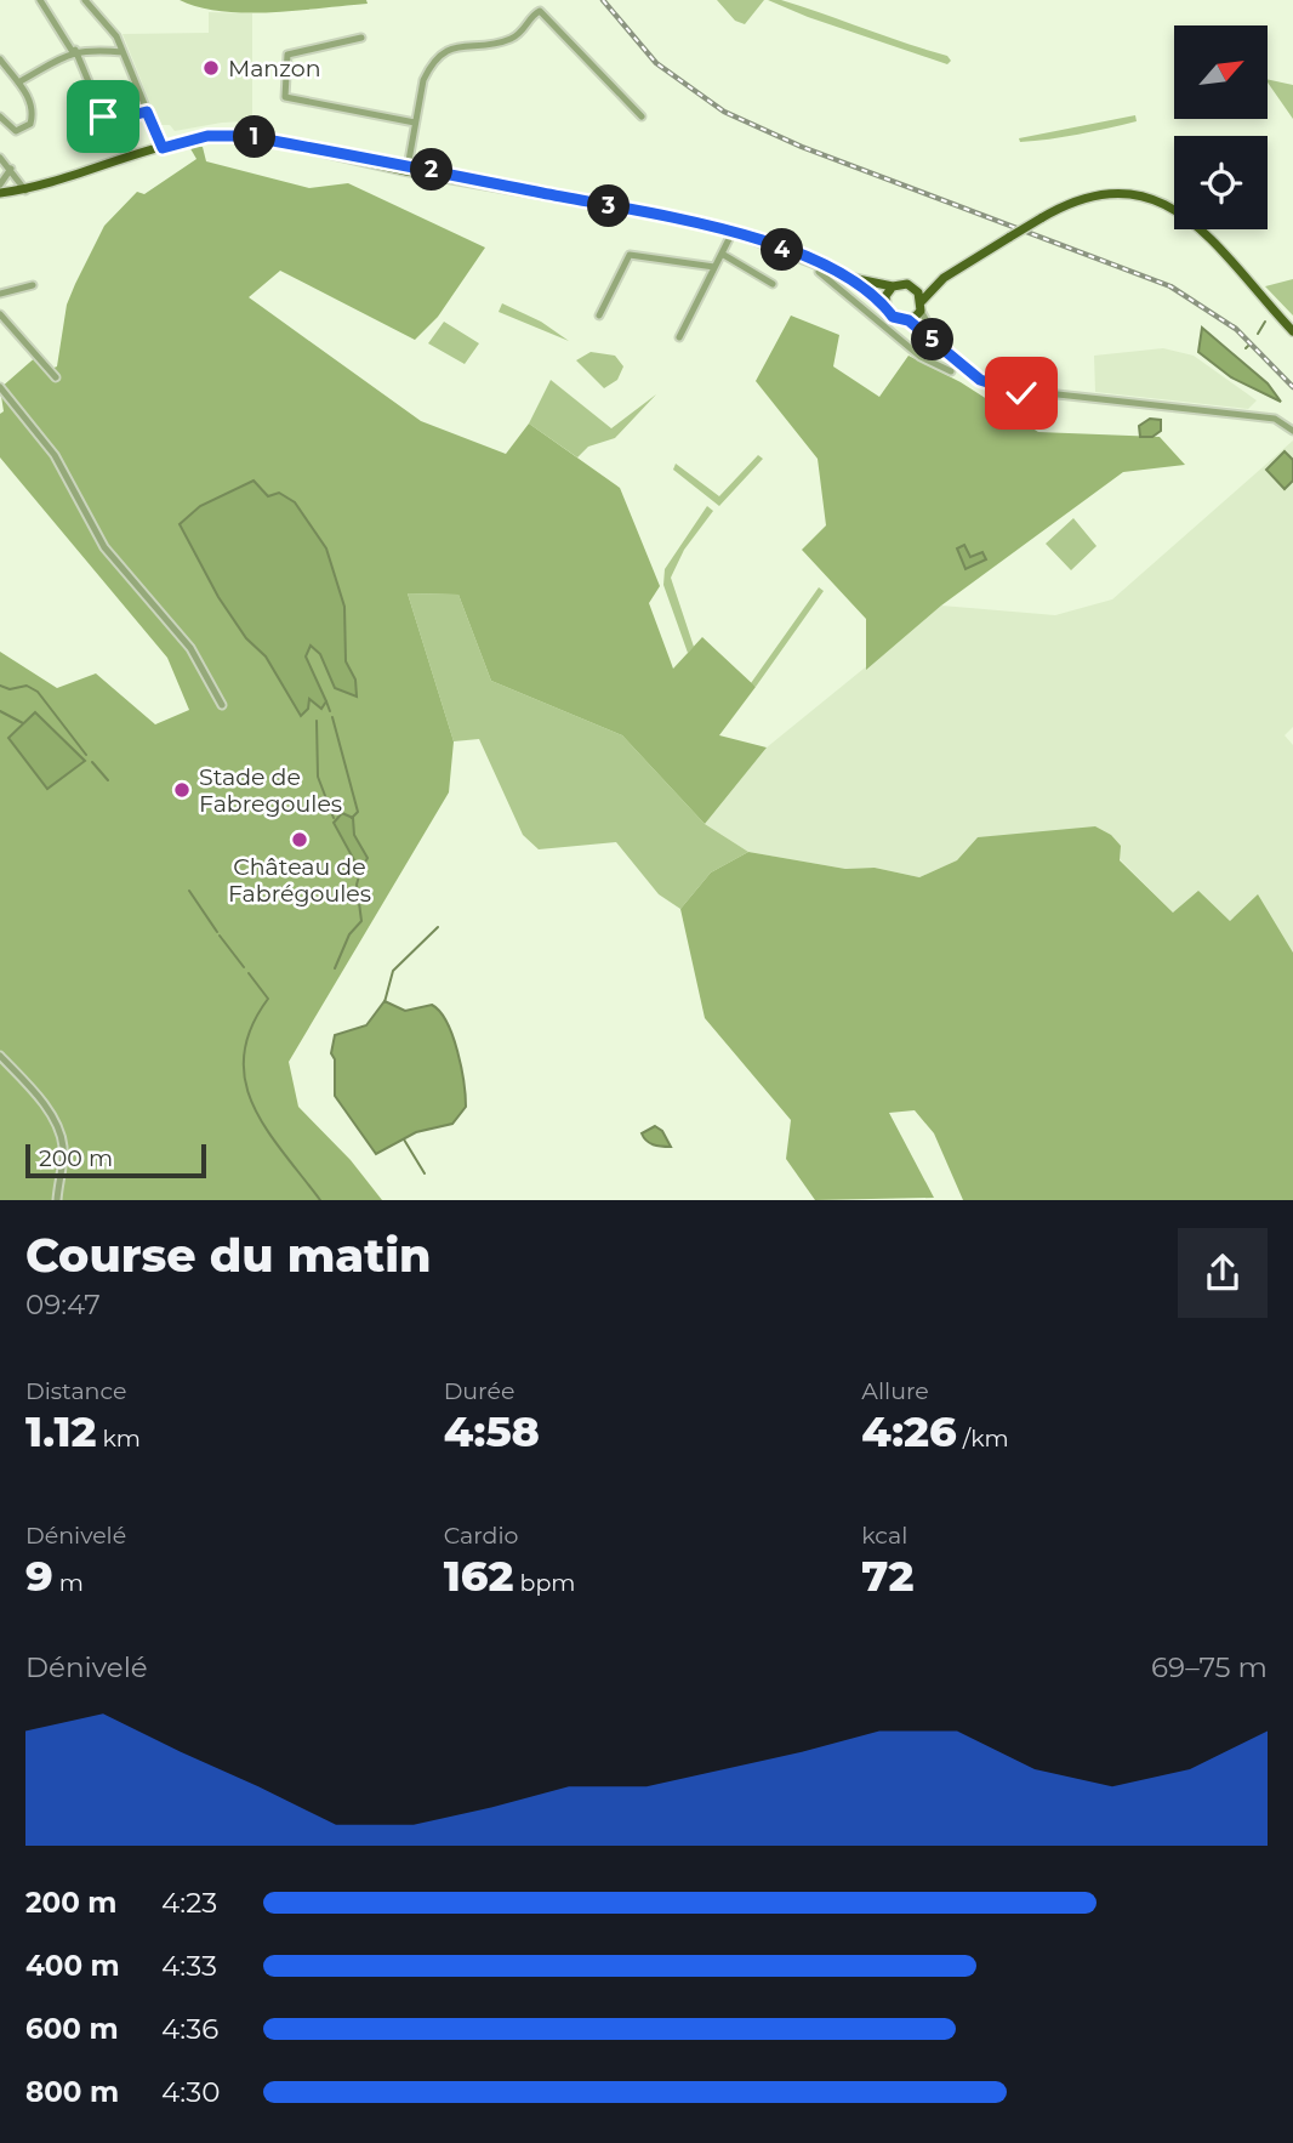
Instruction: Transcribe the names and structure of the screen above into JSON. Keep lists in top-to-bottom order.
{
  "places": ["Manzon", "Stade de Fabregoules", "Château de Fabrégoules"],
  "scale_bar": "200 m",
  "north": "top right",
  "page": {
    "pins": [
      "1",
      "2",
      "3",
      "4",
      "5"
    ],
    "scale": "200 m",
    "heading": ["Course du matin", "09:47"],
    "stats": [
      ["Distance", "1.12 km"],
      ["Durée", "4:58"],
      ["Allure", "4:26 /km"],
      ["Dénivelé", "9 m"],
      ["Cardio", "162 bpm"],
      ["kcal", "72"]
    ],
    "chart": ["Dénivelé", "69–75 m"],
    "list": [
      {
        "name": "200 m",
        "note": "4:23"
      },
      {
        "name": "400 m",
        "note": "4:33"
      },
      {
        "name": "600 m",
        "note": "4:36"
      },
      {
        "name": "800 m",
        "note": "4:30"
      }
    ]
  }
}
